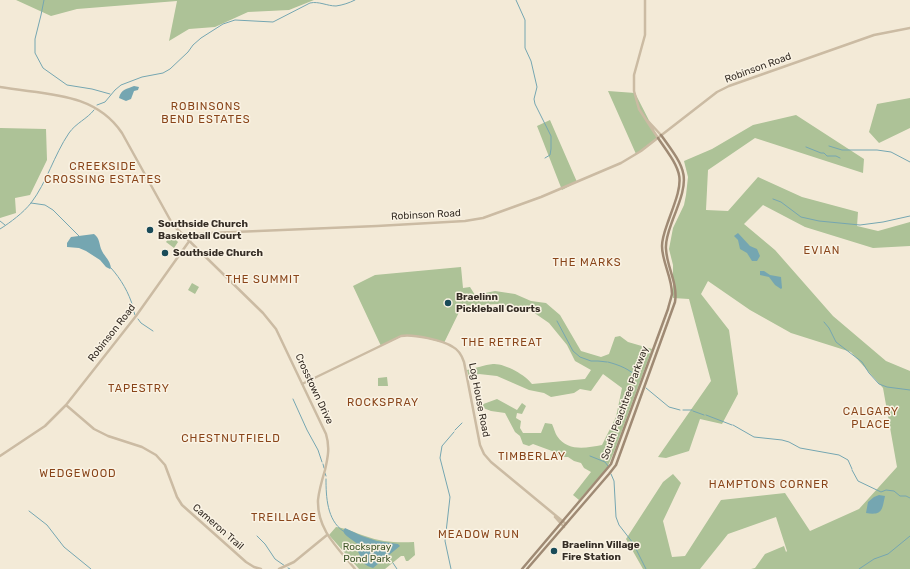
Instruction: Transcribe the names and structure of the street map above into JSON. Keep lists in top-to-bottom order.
{
  "streets": {
    "main road": ["South Peachtree Parkway"],
    "street": [
      "Robinson Road",
      "Crosstown Drive",
      "Log House Road",
      "Cameron Trail"
    ]
  },
  "crossings": [
    ["Robinson Road", "Crosstown Drive"],
    ["Robinson Road", "South Peachtree Parkway"],
    ["Robinson Road", "Cameron Trail"],
    ["Crosstown Drive", "Log House Road"],
    ["Log House Road", "South Peachtree Parkway"]
  ],
  "districts": [
    "ROBINSONS BEND ESTATES",
    "CREEKSIDE CROSSING ESTATES",
    "EVIAN",
    "THE MARKS",
    "THE SUMMIT",
    "THE RETREAT",
    "TAPESTRY",
    "ROCKSPRAY",
    "CALGARY PLACE",
    "CHESTNUTFIELD",
    "TIMBERLAY",
    "WEDGEWOOD",
    "HAMPTONS CORNER",
    "TREILLAGE",
    "MEADOW RUN"
  ],
  "parks": ["Rockspray Pond Park"],
  "places": [
    "Southside Church Basketball Court",
    "Southside Church",
    "Braelinn Pickleball Courts",
    "Braelinn Village Fire Station"
  ]
}
